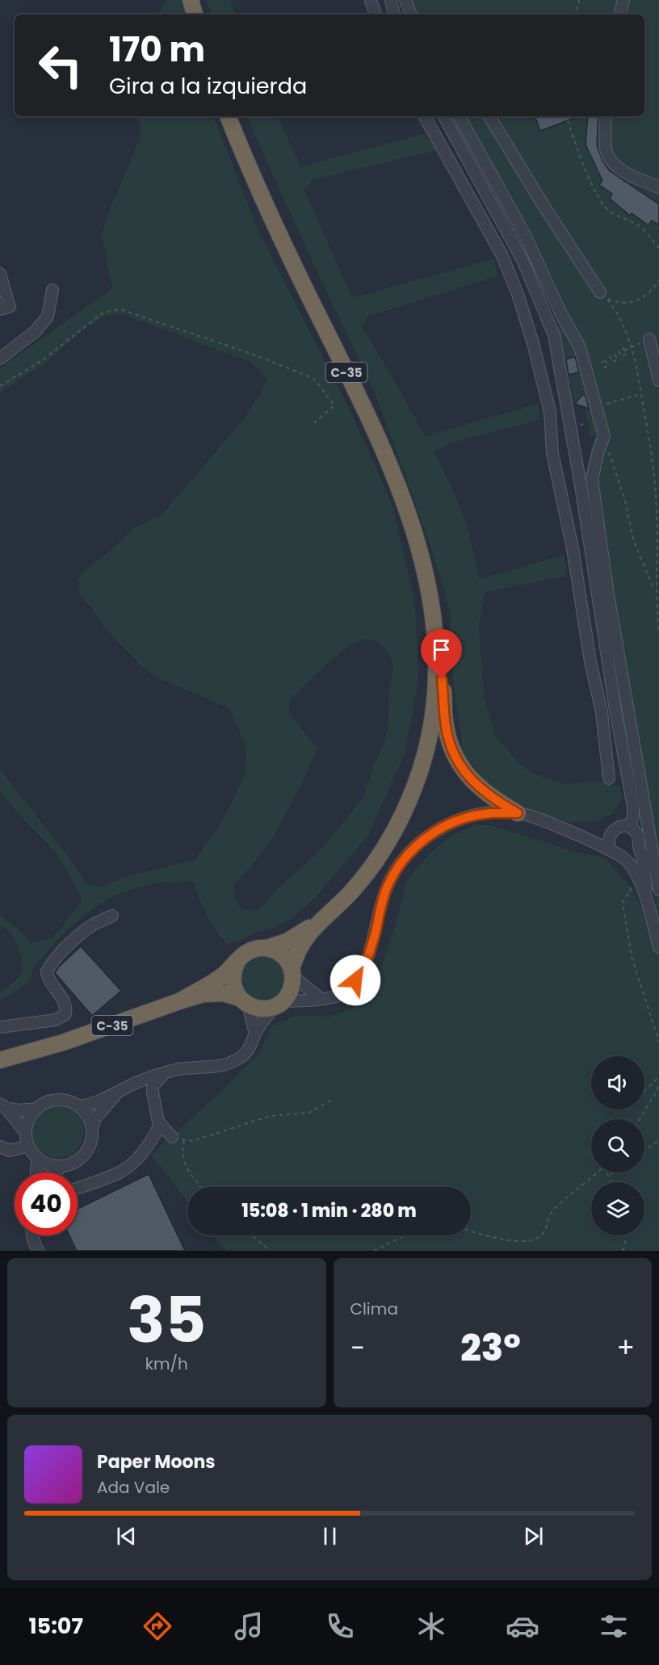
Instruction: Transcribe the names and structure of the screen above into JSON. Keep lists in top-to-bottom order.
{
  "streets": {
    "highway": ["C-35"]
  },
  "page": {
    "turn": ["170 m", "Gira a la izquierda"],
    "limit": "40",
    "trip": "15:08 · 1 min · 280 m",
    "tile": [
      ["35", "km/h"],
      "Clima"
    ],
    "heat": ["−", "23°", "+"],
    "song": ["Paper Moons", "Ada Vale"],
    "tabs": "15:07"
  }
}
